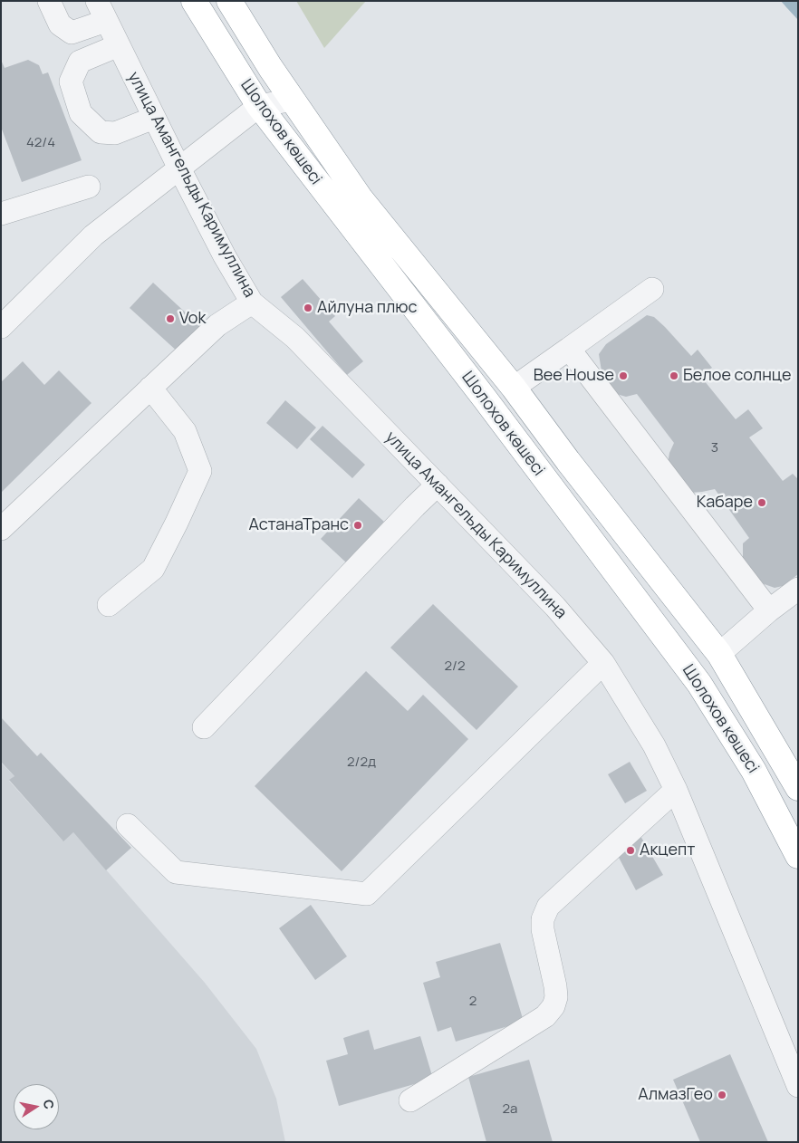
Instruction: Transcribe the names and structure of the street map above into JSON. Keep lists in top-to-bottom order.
{
  "streets": {
    "highway": ["Шолохов көшесі"],
    "street": ["улица Амангельды Каримуллина"]
  },
  "places": [
    "Айлуна плюс",
    "Vok",
    "Bee House",
    "Белое солнце",
    "Кабаре",
    "АстанаТранс",
    "Акцепт",
    "АлмазГео"
  ],
  "house_numbers": [
    "42/4",
    "3",
    "2/2",
    "2/2д",
    "2",
    "2а"
  ],
  "north": "right"
}
